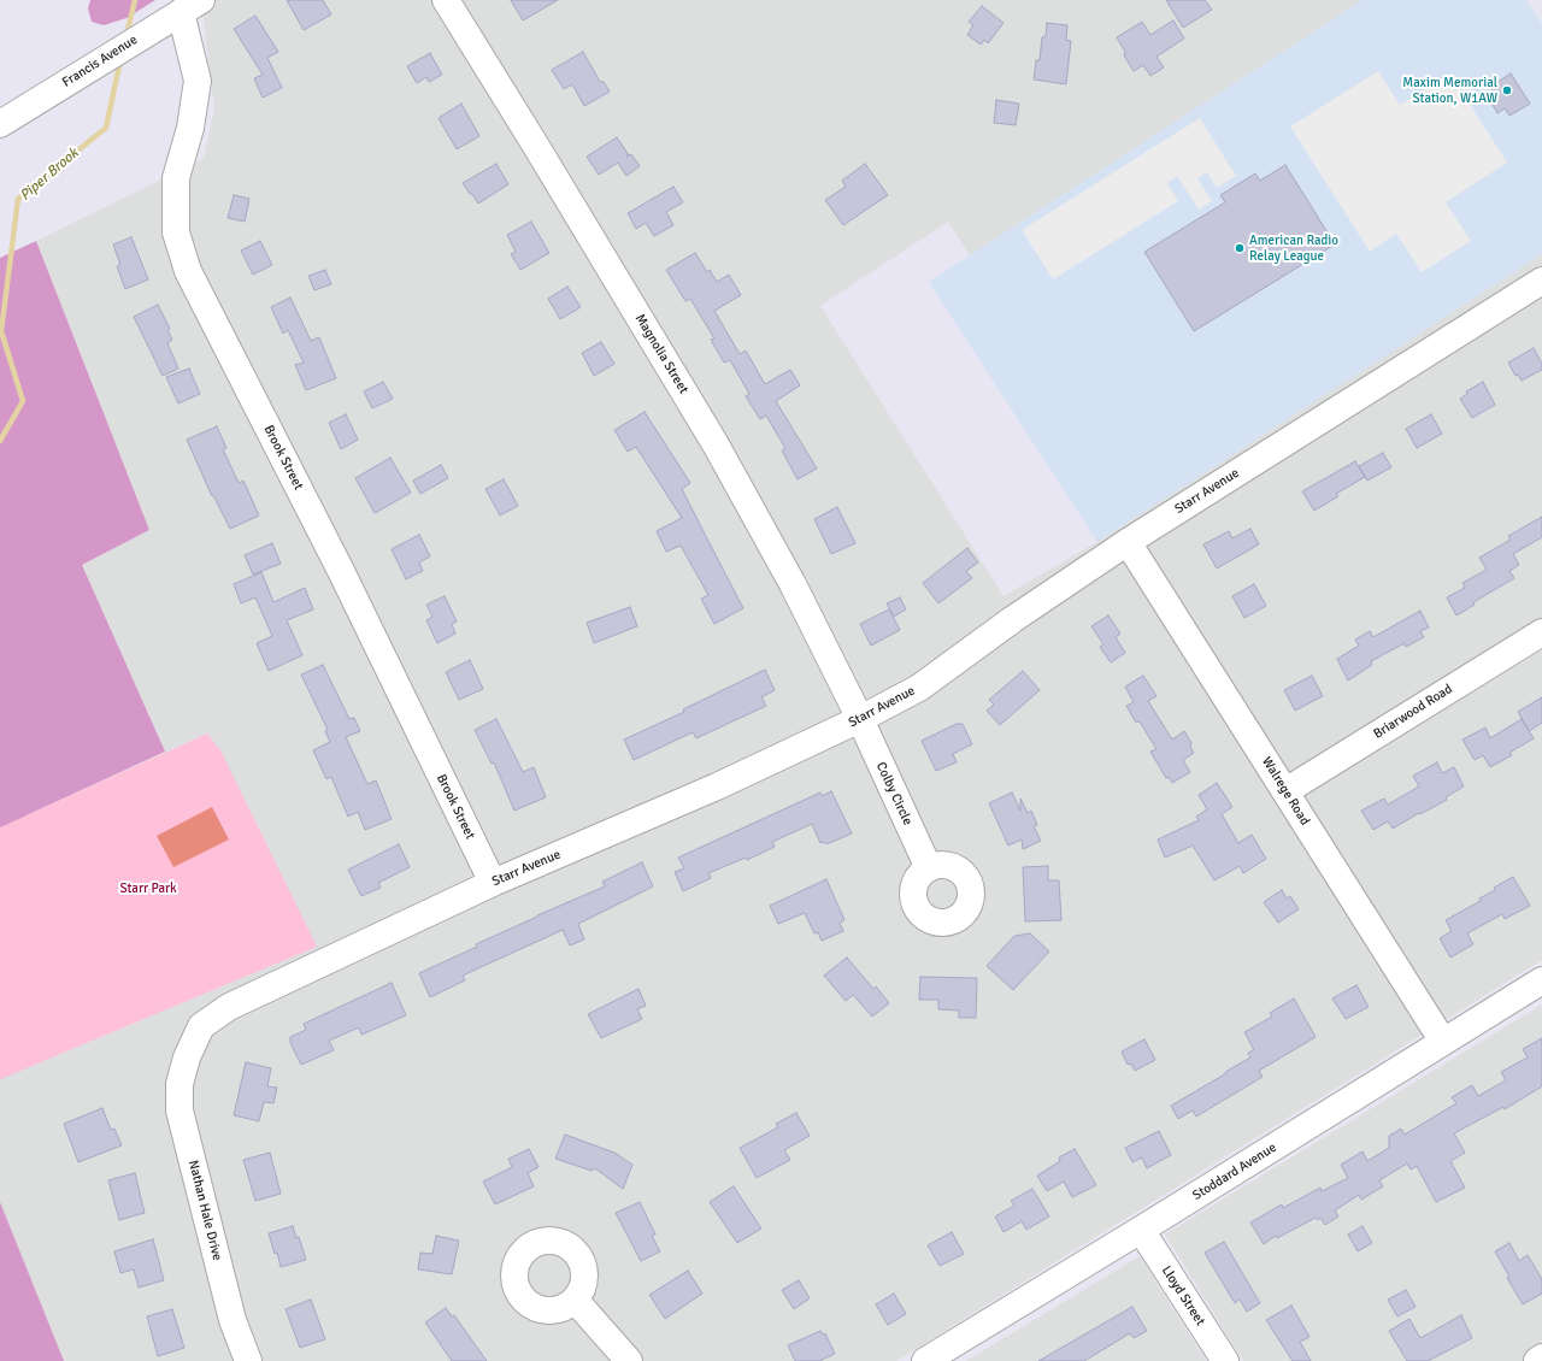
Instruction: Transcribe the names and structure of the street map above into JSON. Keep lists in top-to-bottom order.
{
  "streets": {
    "street": [
      "Francis Avenue",
      "Magnolia Street",
      "Brook Street",
      "Starr Avenue",
      "Briarwood Road",
      "Walrege Road",
      "Colby Circle",
      "Stoddard Avenue",
      "Nathan Hale Drive",
      "Lloyd Street"
    ]
  },
  "crossings": [
    ["Francis Avenue", "Brook Street"],
    ["Magnolia Street", "Starr Avenue"],
    ["Magnolia Street", "Colby Circle"],
    ["Brook Street", "Starr Avenue"],
    ["Starr Avenue", "Walrege Road"],
    ["Starr Avenue", "Colby Circle"],
    ["Starr Avenue", "Nathan Hale Drive"],
    ["Briarwood Road", "Walrege Road"],
    ["Walrege Road", "Stoddard Avenue"],
    ["Stoddard Avenue", "Lloyd Street"]
  ],
  "water": ["Piper Brook"],
  "parks": ["Starr Park"],
  "places": ["Maxim Memorial Station, W1AW", "American Radio Relay League"]
}
